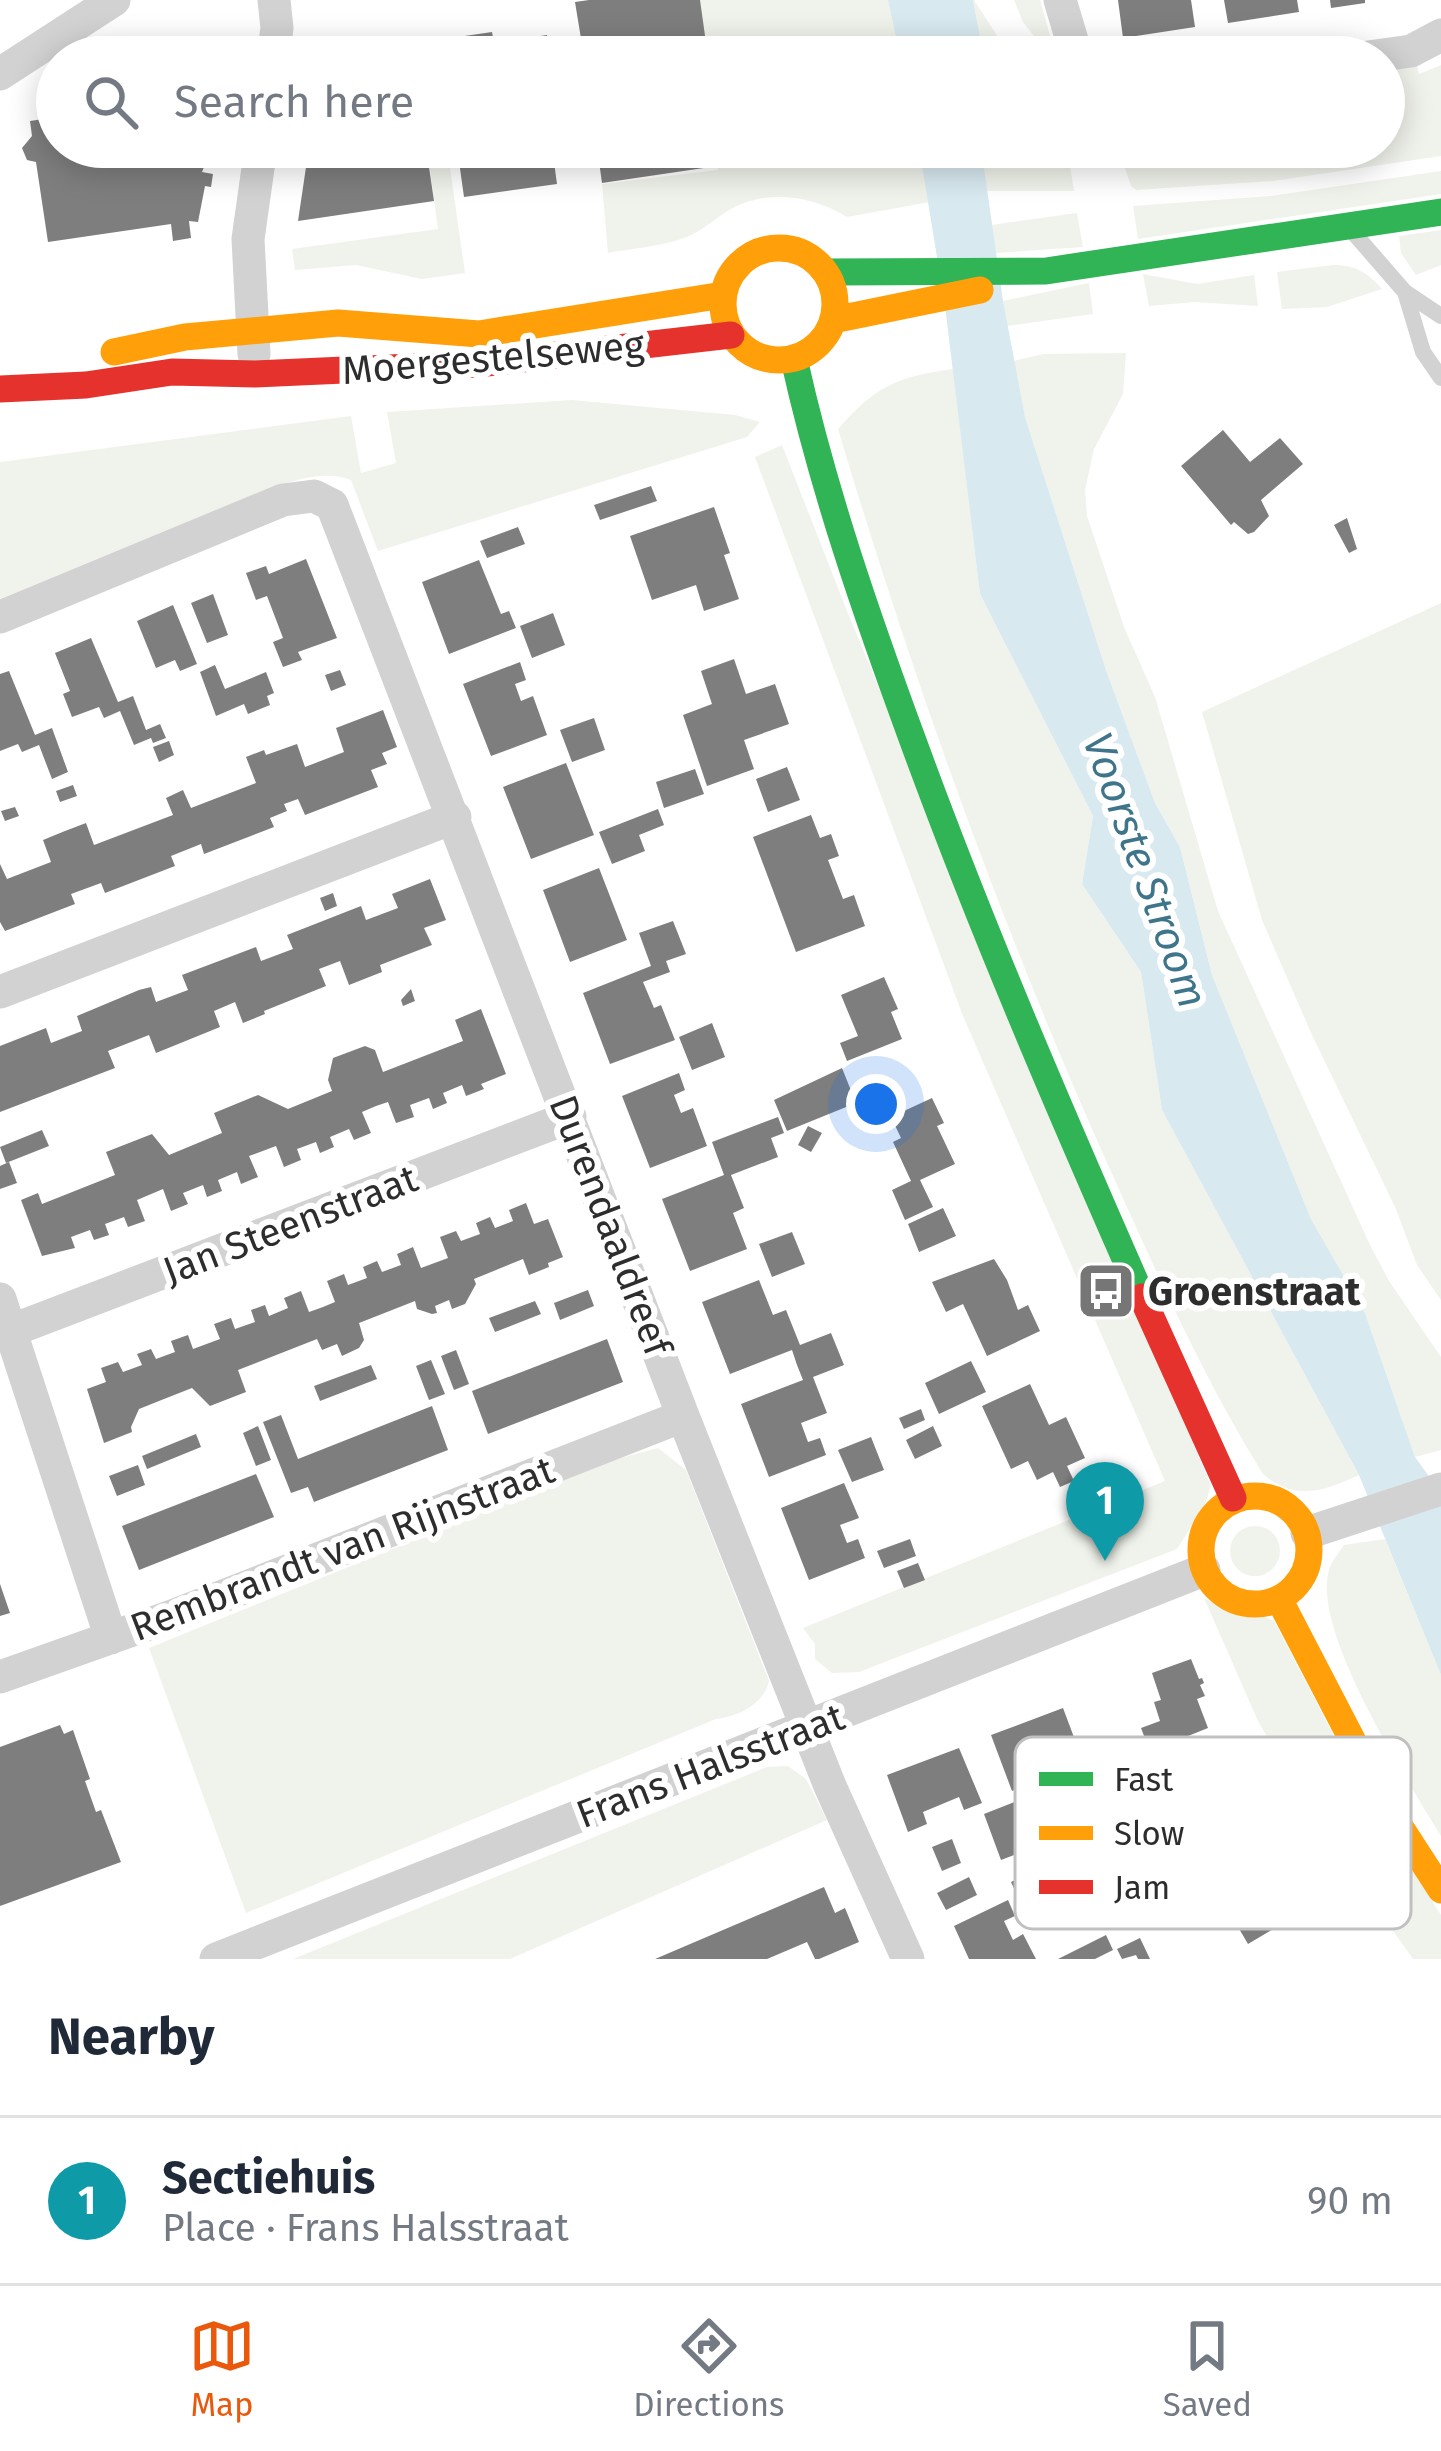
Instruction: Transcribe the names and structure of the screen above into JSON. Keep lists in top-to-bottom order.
{
  "streets": {
    "main road": ["Moergestelseweg"],
    "street": [
      "Jan Steenstraat",
      "Durendaaldreef",
      "Rembrandt van Rijnstraat",
      "Frans Halsstraat"
    ]
  },
  "crossings": [
    ["Jan Steenstraat", "Durendaaldreef"],
    ["Durendaaldreef", "Rembrandt van Rijnstraat"],
    ["Durendaaldreef", "Frans Halsstraat"]
  ],
  "water": ["Voorste Stroom"],
  "places": {
    "bus stop": ["Groenstraat"]
  },
  "legend": ["Fast", "Slow", "Jam"],
  "page": {
    "search": "Search here",
    "pins": "1",
    "heading": "Nearby",
    "list": [
      {
        "mark": "1",
        "name": "Sectiehuis",
        "note": "Place · Frans Halsstraat",
        "value": "90 m"
      }
    ],
    "nav": ["Map", "Directions", "Saved"]
  }
}
